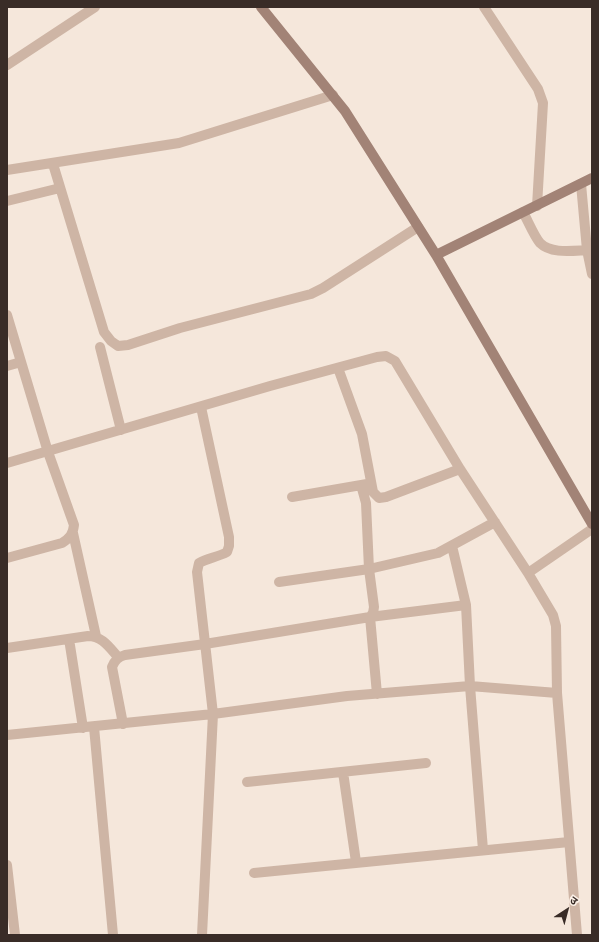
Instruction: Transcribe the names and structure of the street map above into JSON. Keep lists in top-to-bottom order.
{
  "north": "top right"
}
